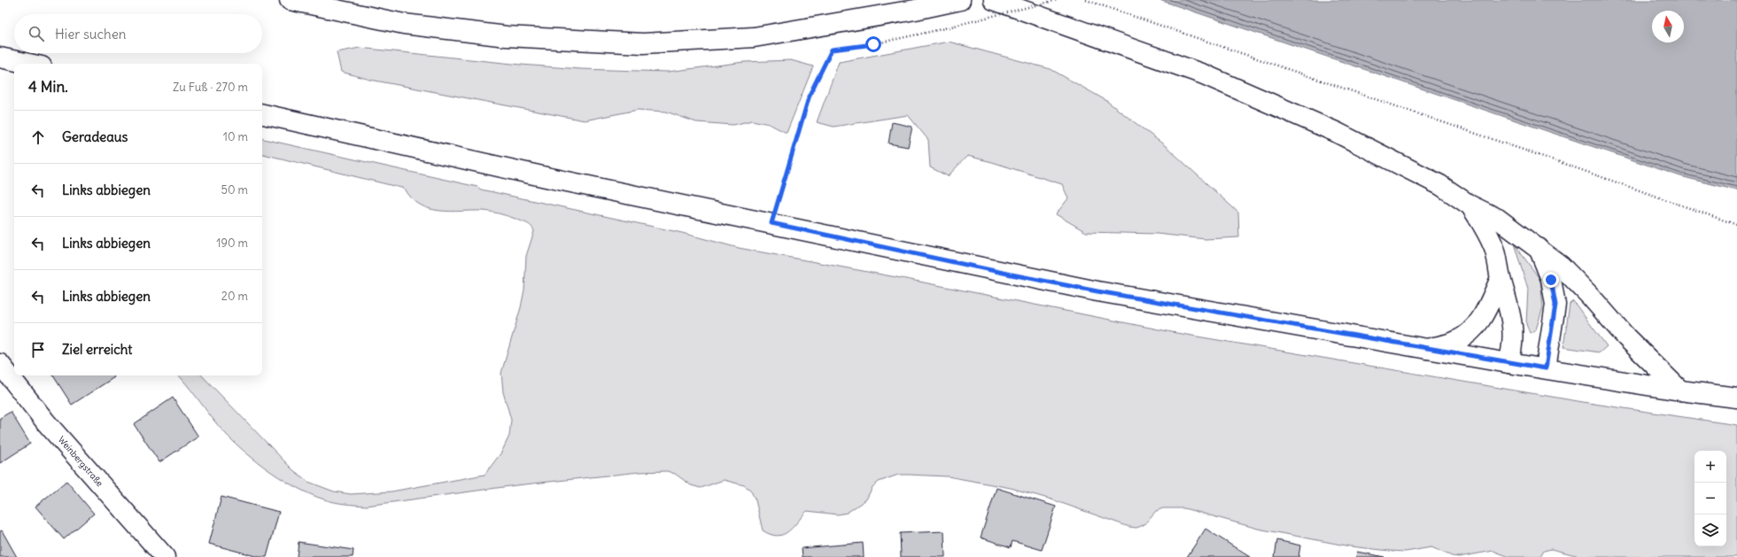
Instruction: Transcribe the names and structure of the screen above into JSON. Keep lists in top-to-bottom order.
{
  "streets": {
    "main road": ["Weinbergstraße"]
  },
  "north": "top",
  "page": {
    "search": "Hier suchen",
    "heading": ["4 Min.", "Zu Fuß · 270 m"],
    "list": [
      ["Geradeaus", "10 m"],
      ["Links abbiegen", "50 m"],
      ["Links abbiegen", "190 m"],
      ["Links abbiegen", "20 m"],
      "Ziel erreicht"
    ],
    "map_buttons": ["+", "−"]
  }
}
